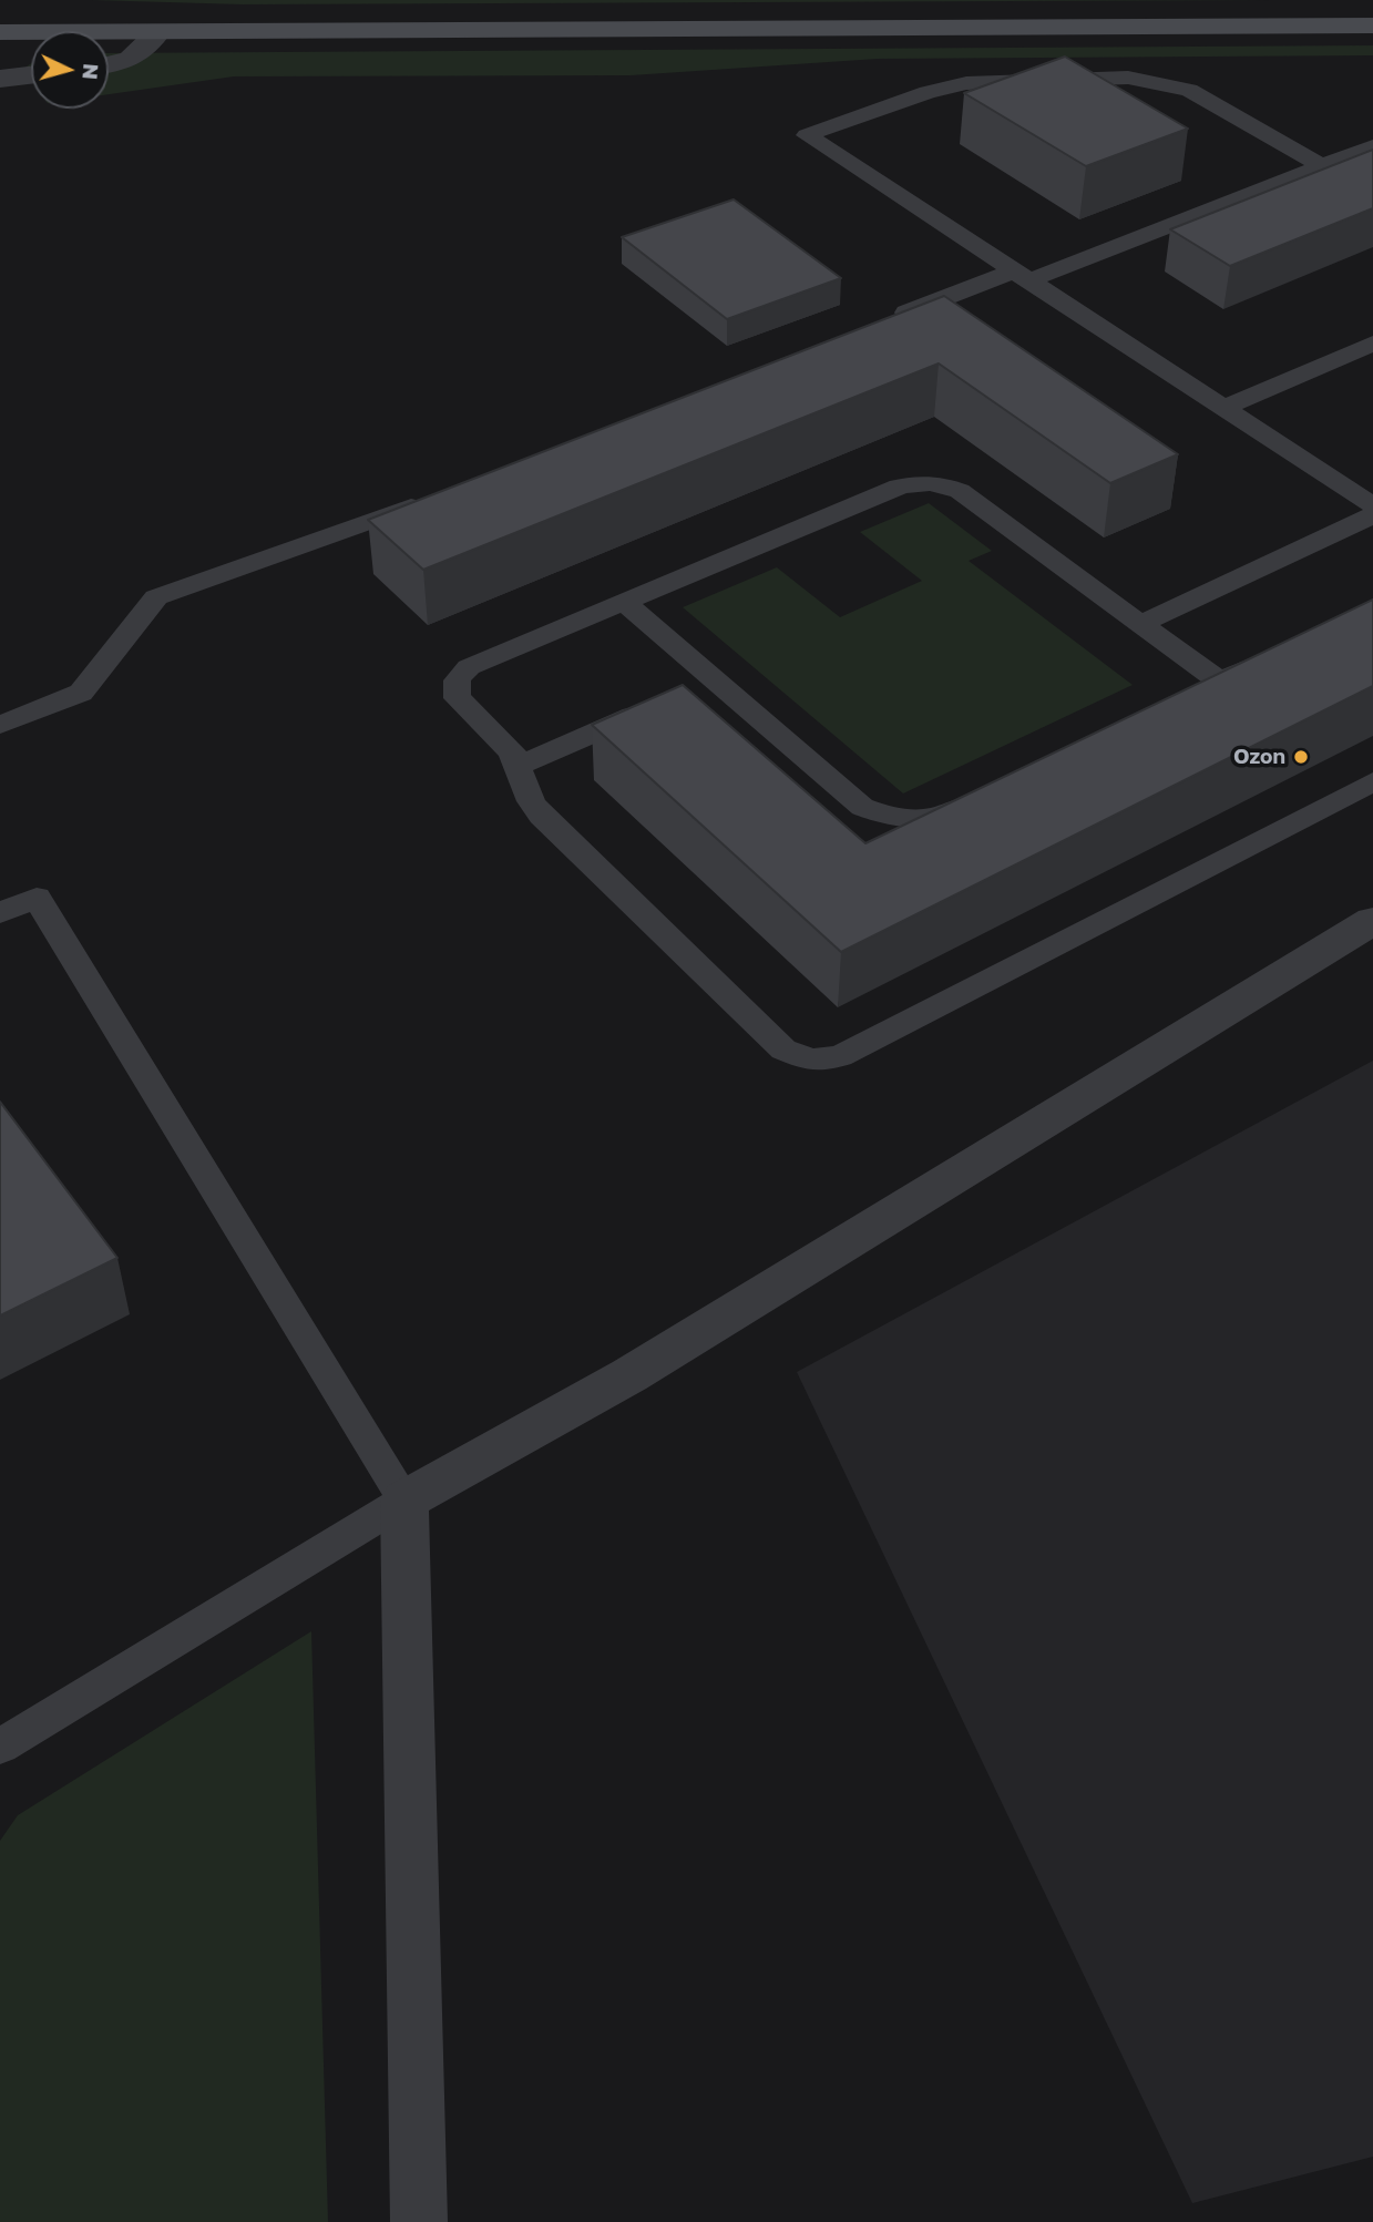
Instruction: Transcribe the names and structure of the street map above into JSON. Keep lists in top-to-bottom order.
{
  "places": ["Ozon"],
  "north": "right"
}
